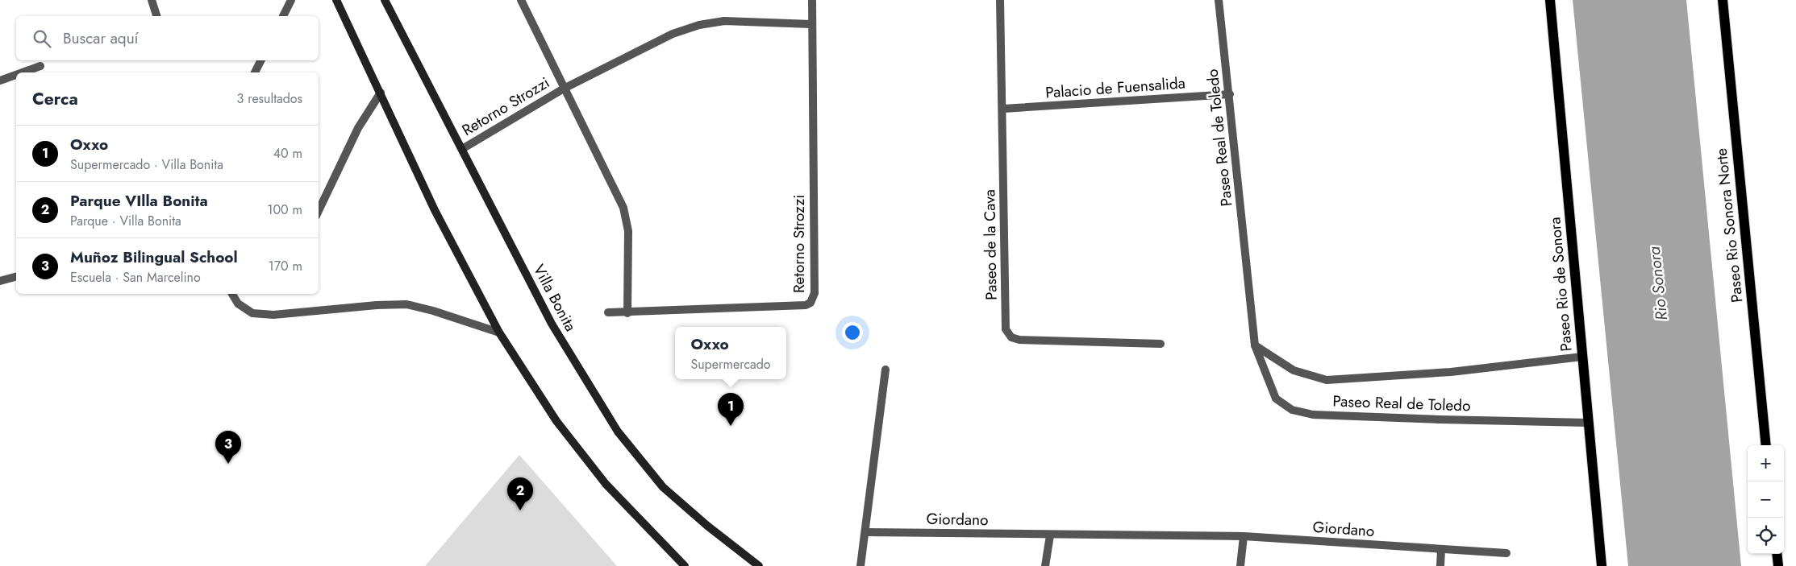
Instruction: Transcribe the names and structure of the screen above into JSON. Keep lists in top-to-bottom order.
{
  "streets": {
    "main road": ["Paseo Rio Sonora Norte", "Paseo Rio de Sonora"],
    "street": [
      "Palacio de Fuensalida",
      "Retorno Strozzi",
      "Paseo Real de Toledo",
      "Paseo de la Cava",
      "Villa Bonita",
      "Giordano"
    ]
  },
  "crossings": [
    ["Palacio de Fuensalida", "Paseo Real de Toledo"],
    ["Palacio de Fuensalida", "Paseo de la Cava"],
    ["Retorno Strozzi", "Villa Bonita"],
    ["Paseo Real de Toledo", "Paseo Rio de Sonora"]
  ],
  "water": ["Rio Sonora"],
  "page": {
    "search": "Buscar aquí",
    "heading": ["Cerca", "3 resultados"],
    "list": [
      {
        "mark": "1",
        "name": "Oxxo",
        "note": "Supermercado · Villa Bonita",
        "value": "40 m"
      },
      {
        "mark": "2",
        "name": "Parque VIlla Bonita",
        "note": "Parque · Villa Bonita",
        "value": "100 m"
      },
      {
        "mark": "3",
        "name": "Muñoz Bilingual School",
        "note": "Escuela · San Marcelino",
        "value": "170 m"
      }
    ],
    "popup": ["Oxxo", "Supermercado"],
    "pins": ["1", "3", "2"],
    "map_buttons": ["+", "−"]
  }
}
